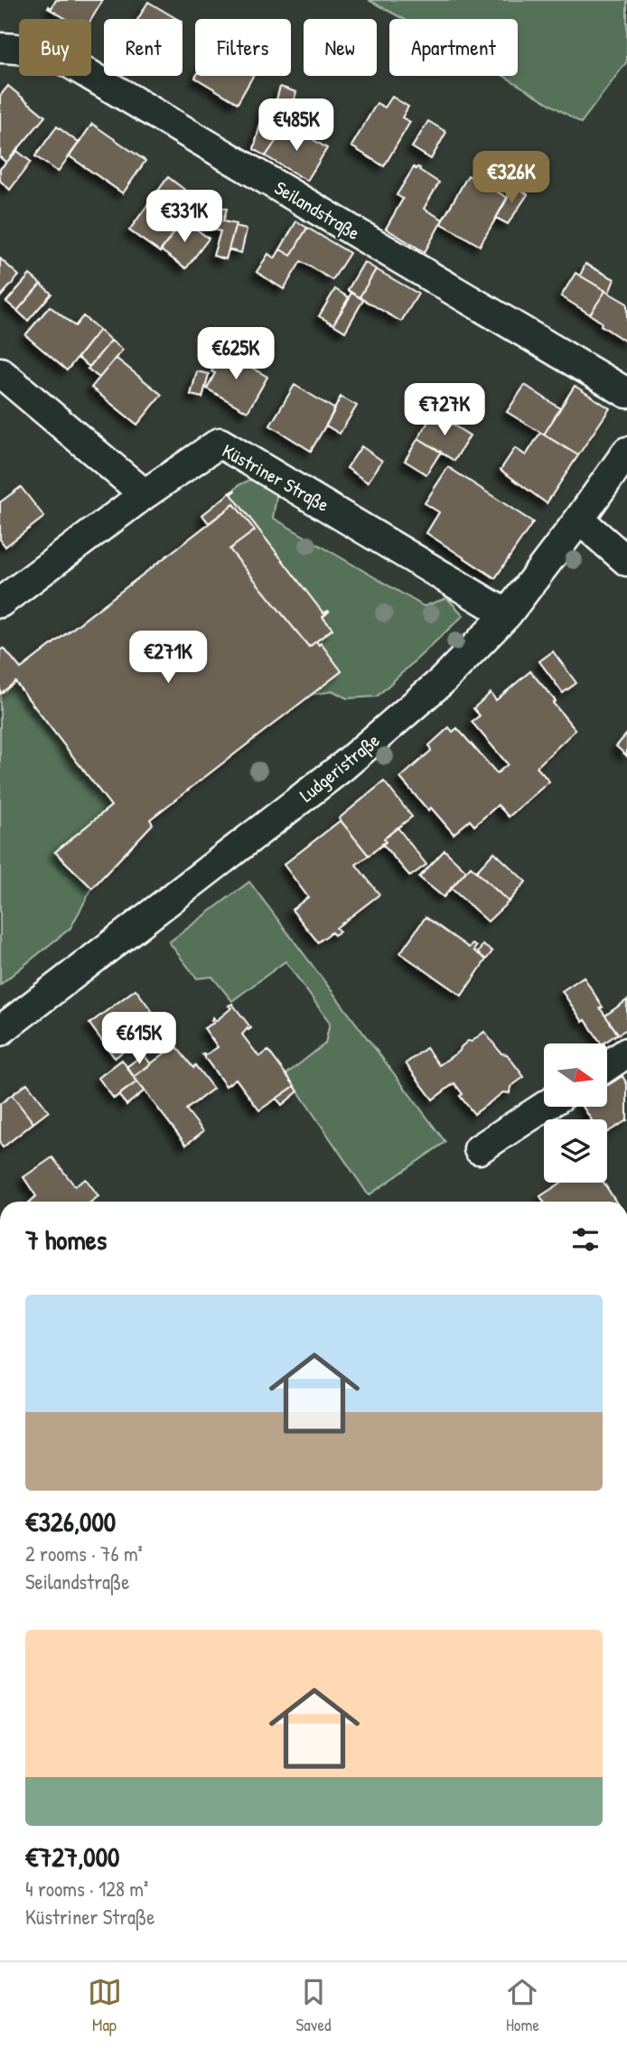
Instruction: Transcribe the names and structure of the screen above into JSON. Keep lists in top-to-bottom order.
{
  "streets": {
    "street": ["Seilandstraße", "Küstriner Straße", "Ludgeristraße"]
  },
  "crossings": [
    ["Küstriner Straße", "Ludgeristraße"]
  ],
  "north": "right",
  "page": {
    "chip": [
      "Buy",
      "Rent",
      "Filters",
      "New",
      "Apartment"
    ],
    "price": [
      "€485K",
      "€326K",
      "€331K",
      "€625K",
      "€727K",
      "€271K",
      "€615K"
    ],
    "heading": "7 homes",
    "list": [
      {
        "name": "€326,000",
        "note": "2 rooms · 76 m² · Seilandstraße"
      },
      {
        "name": "€727,000",
        "note": "4 rooms · 128 m² · Küstriner Straße"
      }
    ],
    "tabs": ["Map", "Saved", "Home"]
  }
}
